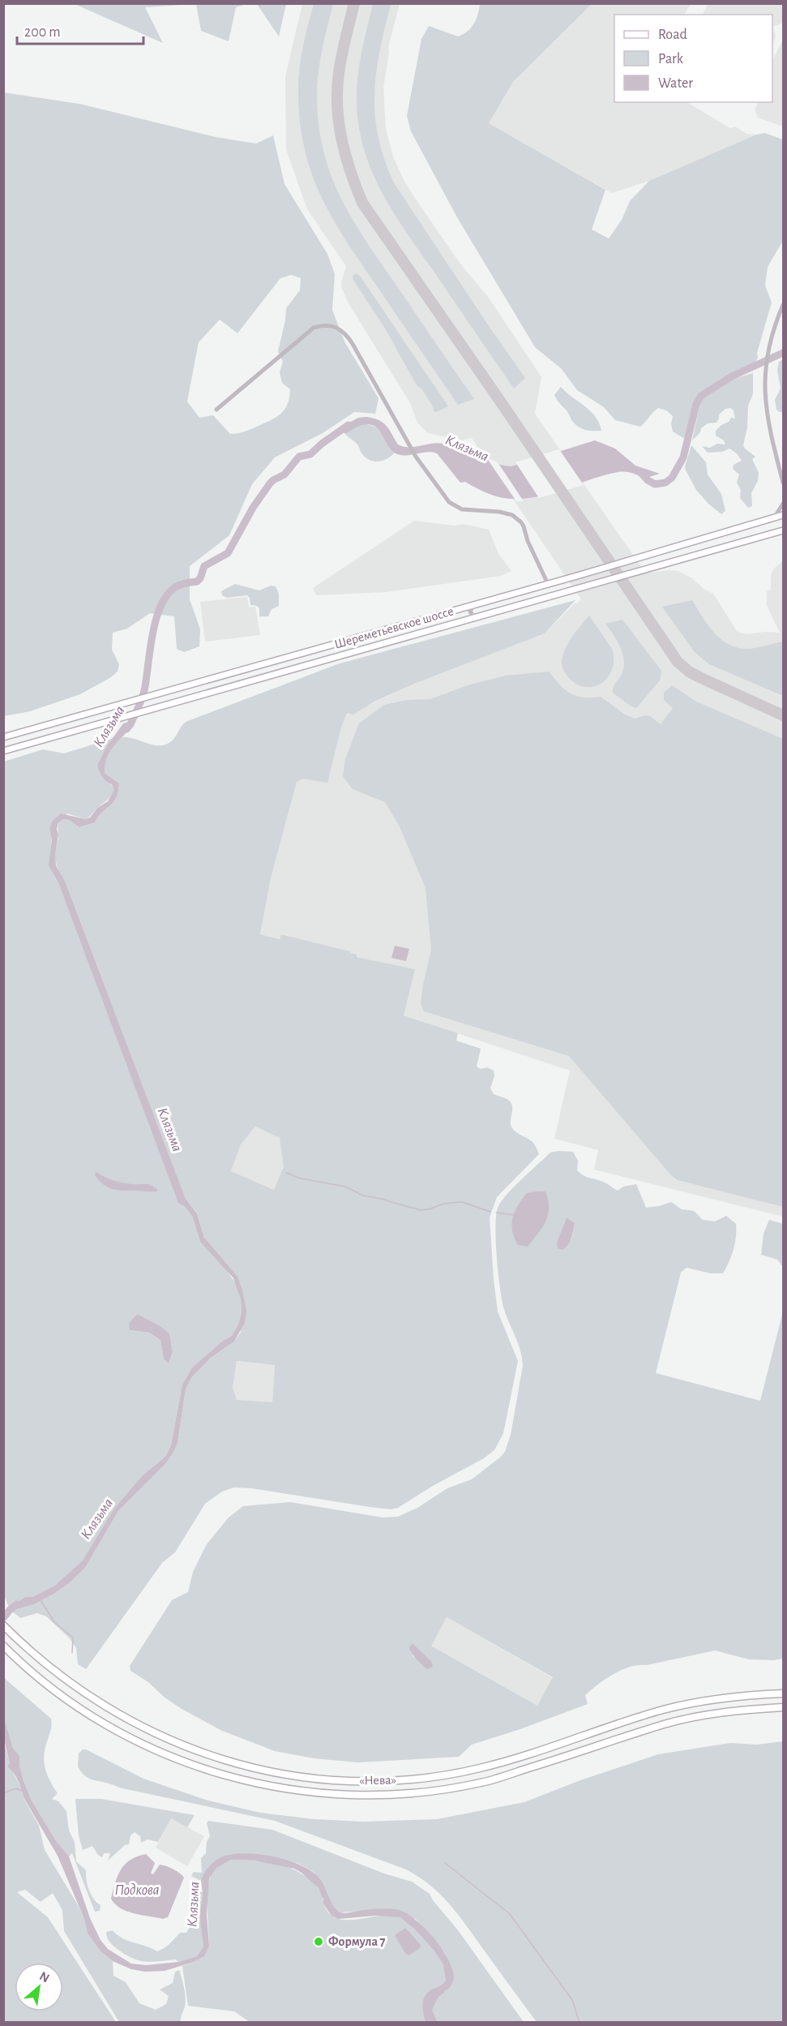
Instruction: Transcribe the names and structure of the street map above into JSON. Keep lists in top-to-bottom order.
{
  "streets": {
    "highway": ["«Нева»"],
    "main road": ["Шереметьевское шоссе"]
  },
  "water": ["Клязьма", "Подкова"],
  "places": ["Формула 7"],
  "legend": ["Road", "Park", "Water"],
  "scale_bar": "200 m",
  "north": "top right"
}
